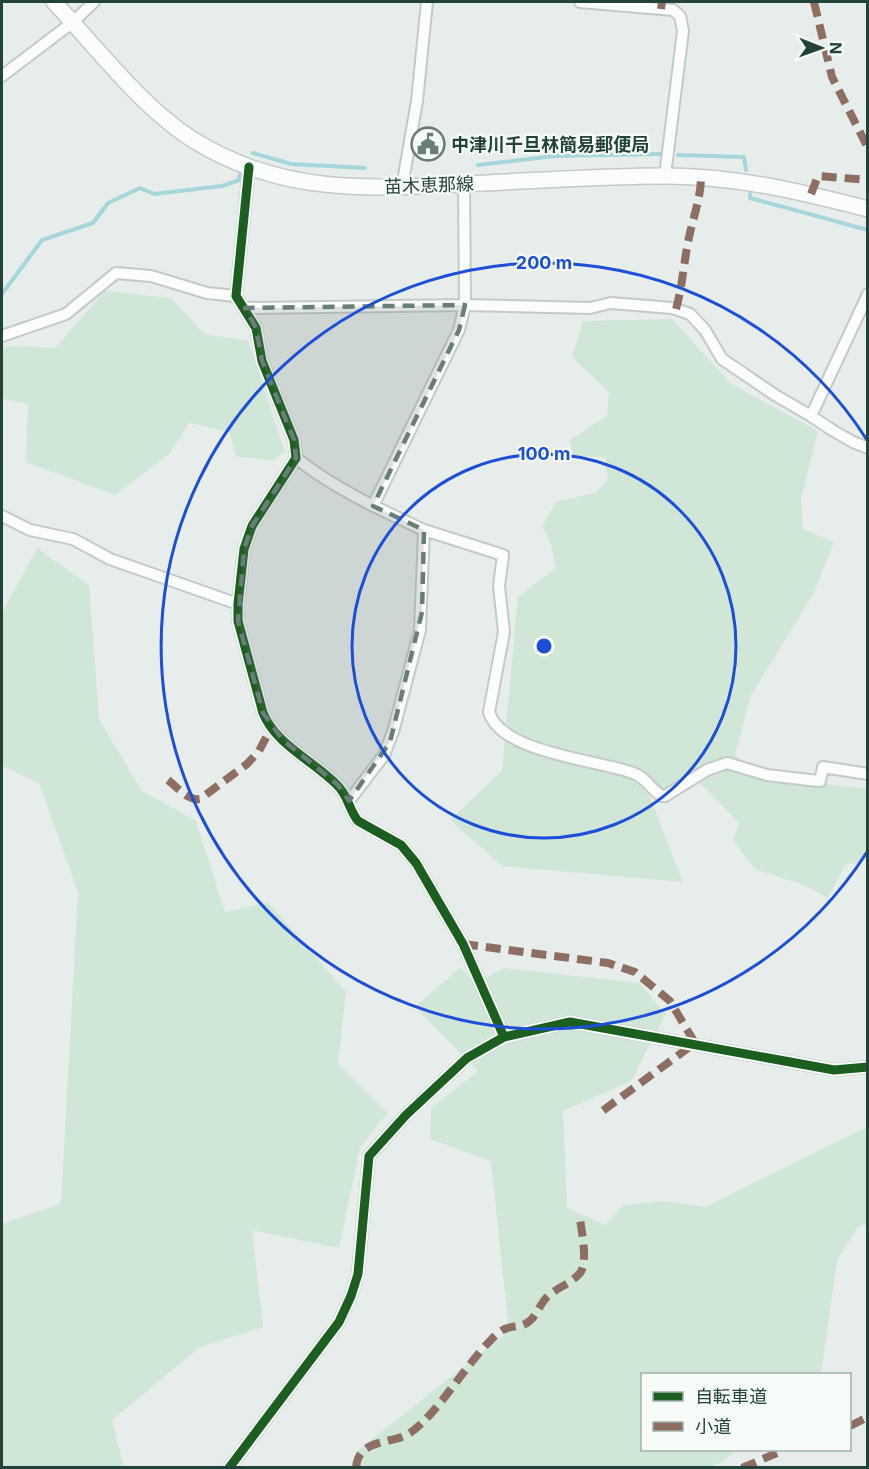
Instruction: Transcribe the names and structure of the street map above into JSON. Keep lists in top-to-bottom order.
{
  "streets": {
    "main road": ["苗木恵那線"]
  },
  "places": {
    "public building": ["中津川千旦林簡易郵便局"]
  },
  "legend": ["自転車道", "小道"],
  "north": "right",
  "rings": ["200 m", "100 m"]
}
